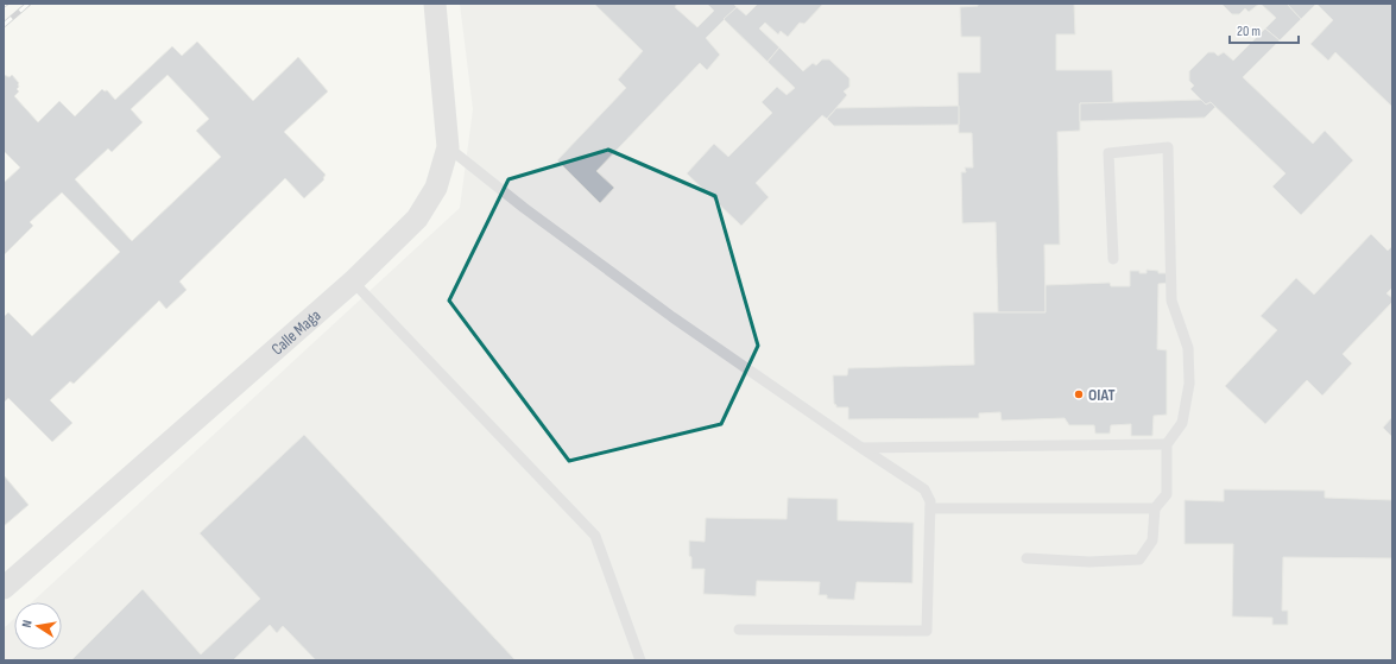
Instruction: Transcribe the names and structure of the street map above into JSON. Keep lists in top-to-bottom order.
{
  "streets": {
    "street": ["Calle Maga"]
  },
  "places": ["OIAT"],
  "scale_bar": "20 m",
  "north": "left"
}
